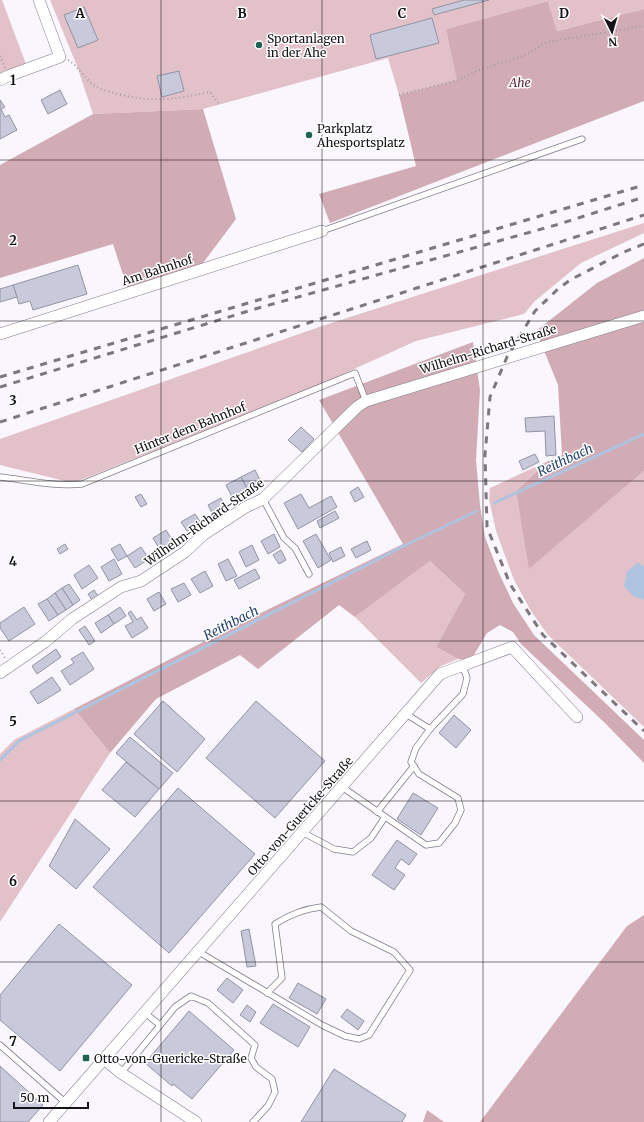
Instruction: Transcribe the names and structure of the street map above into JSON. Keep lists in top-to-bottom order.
{
  "streets": {
    "street": ["Am Bahnhof", "Wilhelm-Richard-Straße", "Otto-von-Guericke-Straße"],
    "lane": ["Hinter dem Bahnhof"]
  },
  "crossings": [
    ["Wilhelm-Richard-Straße", "Hinter dem Bahnhof"]
  ],
  "water": ["Reithbach"],
  "parks": ["Ahe"],
  "places": {
    "other": ["Sportanlagen in der Ahe", "Parkplatz Ahesportsplatz"],
    "transit": ["Otto-von-Guericke-Straße"]
  },
  "scale_bar": "50 m",
  "north": "bottom",
  "grid": {
    "columns": [
      "A",
      "B",
      "C",
      "D"
    ],
    "rows": [
      "1",
      "2",
      "3",
      "4",
      "5",
      "6",
      "7"
    ]
  }
}
